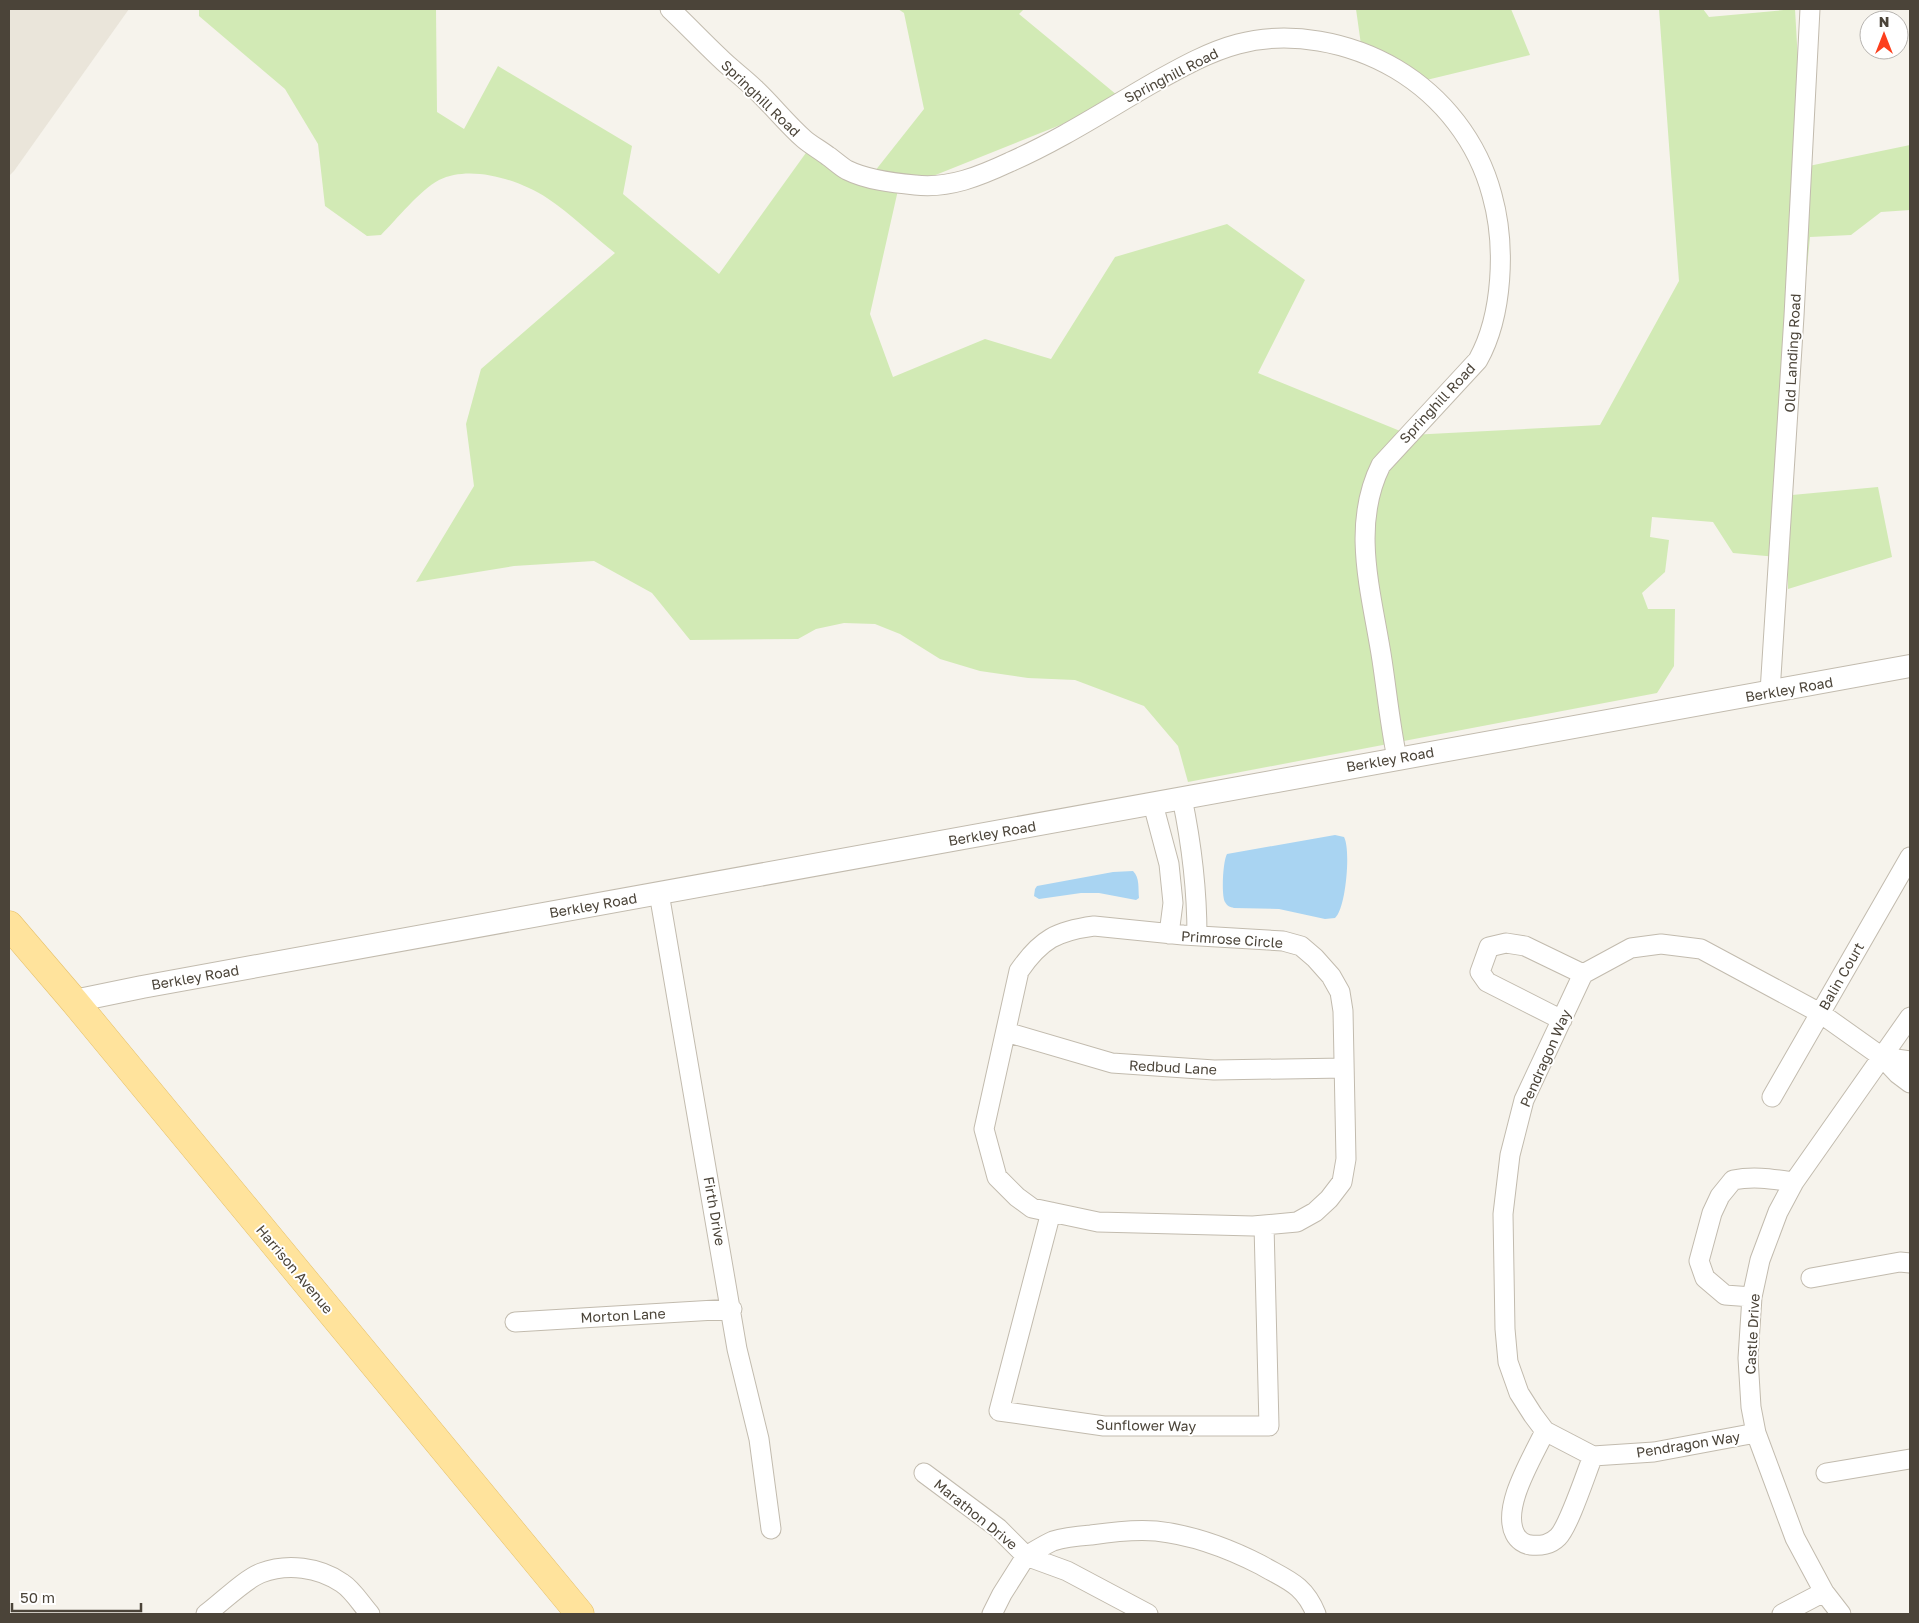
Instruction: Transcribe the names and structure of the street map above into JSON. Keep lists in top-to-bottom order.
{
  "streets": {
    "main road": ["Harrison Avenue"],
    "street": [
      "Springhill Road",
      "Old Landing Road",
      "Berkley Road",
      "Primrose Circle",
      "Balin Court",
      "Pendragon Way",
      "Redbud Lane",
      "Firth Drive",
      "Morton Lane",
      "Castle Drive",
      "Sunflower Way",
      "Marathon Drive"
    ]
  },
  "crossings": [
    ["Springhill Road", "Berkley Road"],
    ["Old Landing Road", "Berkley Road"],
    ["Berkley Road", "Firth Drive"],
    ["Berkley Road", "Harrison Avenue"],
    ["Primrose Circle", "Redbud Lane"],
    ["Primrose Circle", "Sunflower Way"],
    ["Pendragon Way", "Castle Drive"],
    ["Firth Drive", "Morton Lane"]
  ],
  "scale_bar": "50 m",
  "north": "top"
}
